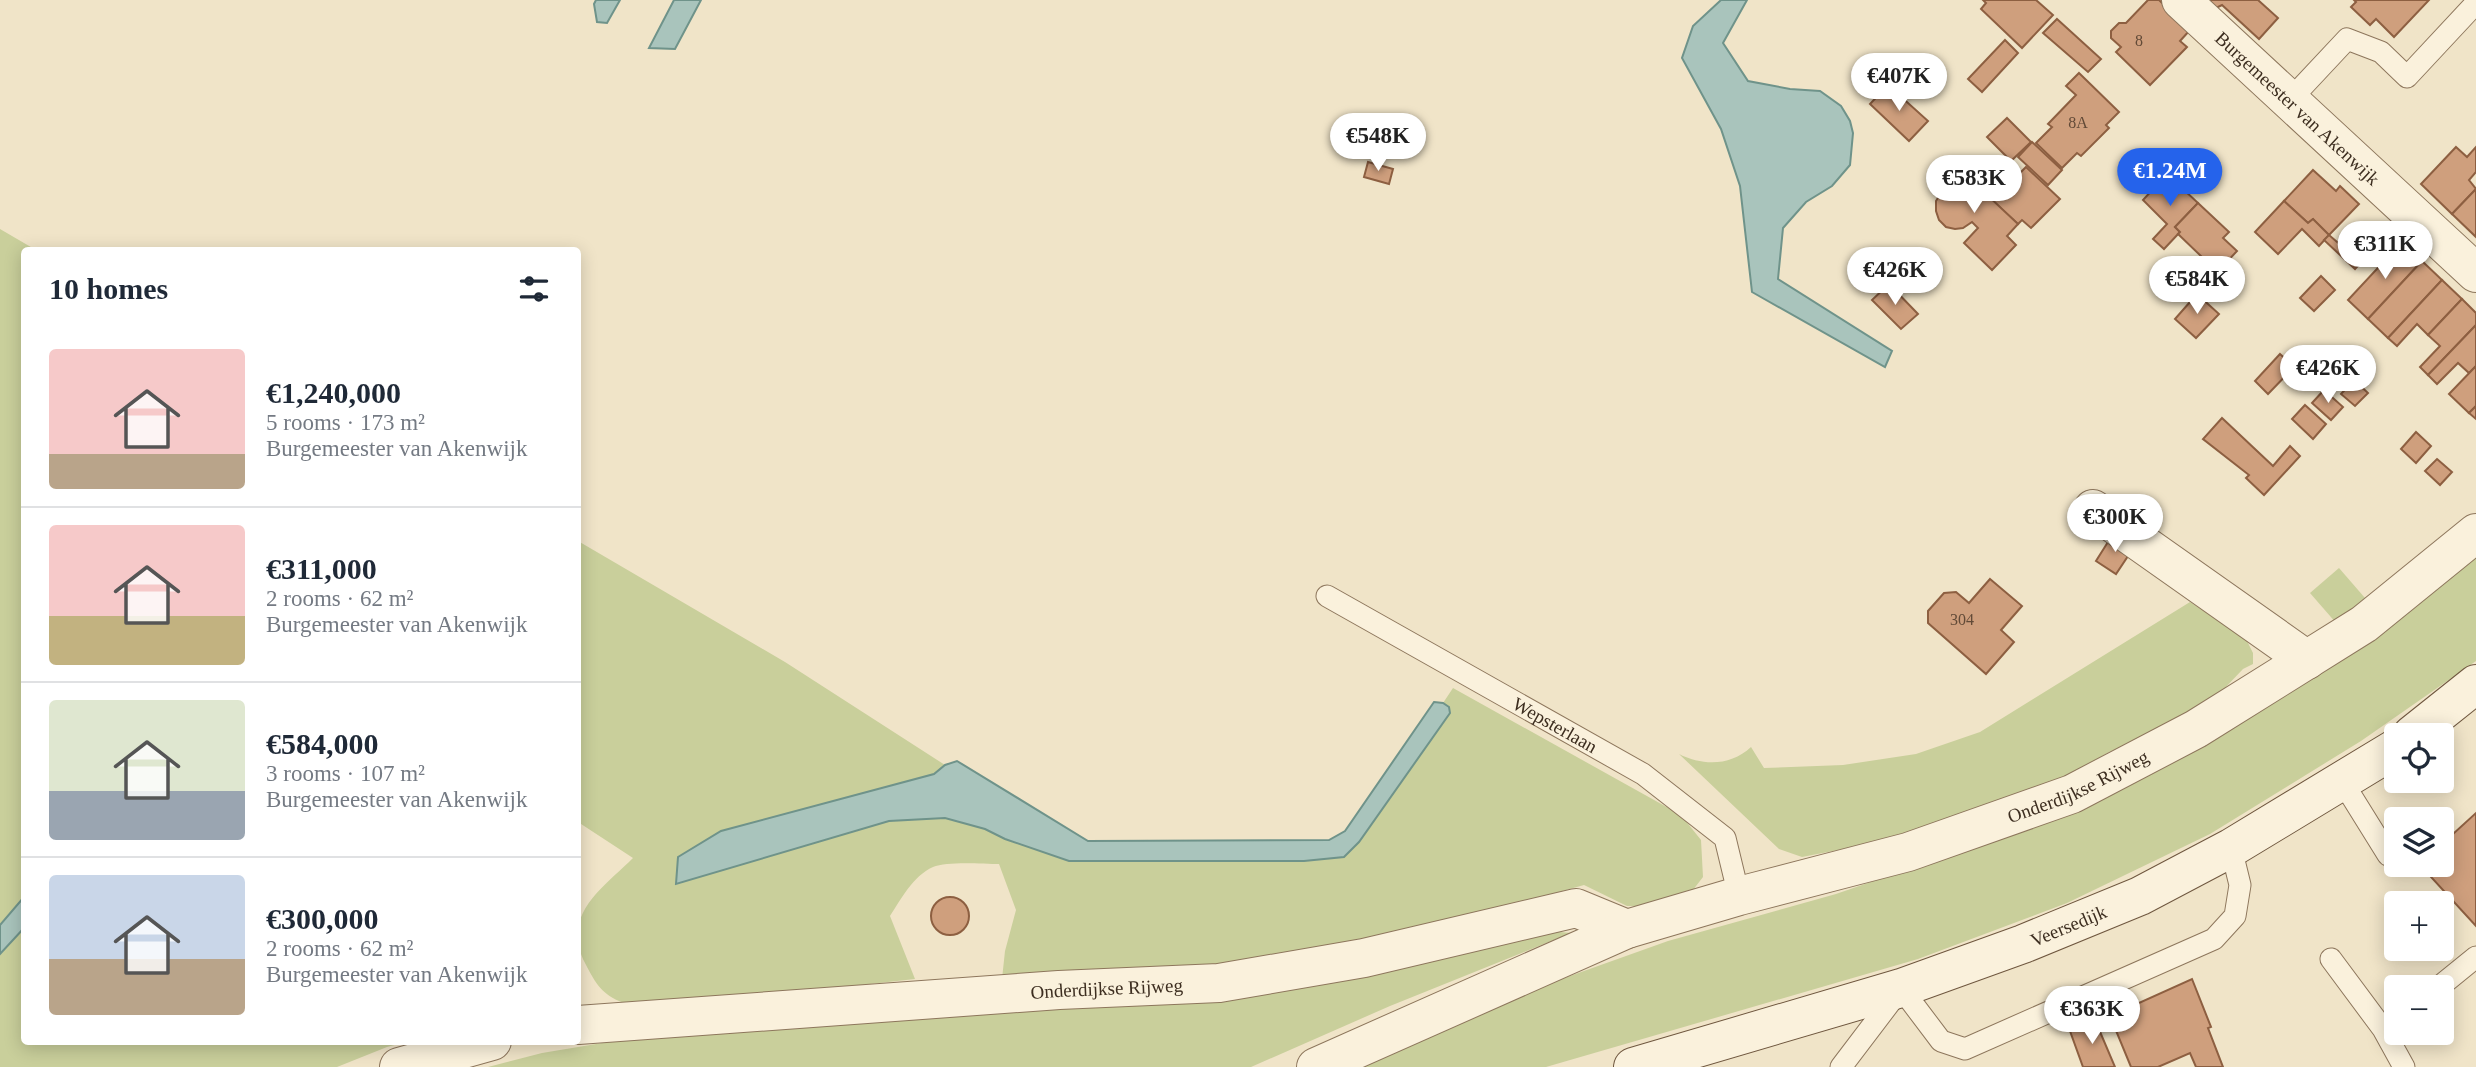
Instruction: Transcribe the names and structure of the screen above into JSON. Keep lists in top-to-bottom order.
{
  "streets": {
    "street": ["Burgemeester van Akenwijk", "Onderdijkse Rijweg", "Veersedijk"],
    "lane": ["Wepsterlaan"]
  },
  "crossings": [
    ["Wepsterlaan", "Onderdijkse Rijweg"]
  ],
  "house_numbers": ["8", "8A", "304"],
  "page": {
    "price": [
      "€407K",
      "€548K",
      "€1.24M",
      "€583K",
      "€311K",
      "€426K",
      "€584K",
      "€426K",
      "€300K",
      "€363K"
    ],
    "heading": "10 homes",
    "list": [
      {
        "name": "€1,240,000",
        "note": "5 rooms · 173 m² · Burgemeester van Akenwijk"
      },
      {
        "name": "€311,000",
        "note": "2 rooms · 62 m² · Burgemeester van Akenwijk"
      },
      {
        "name": "€584,000",
        "note": "3 rooms · 107 m² · Burgemeester van Akenwijk"
      },
      {
        "name": "€300,000",
        "note": "2 rooms · 62 m² · Burgemeester van Akenwijk"
      }
    ],
    "map_buttons": ["+", "−"]
  }
}
